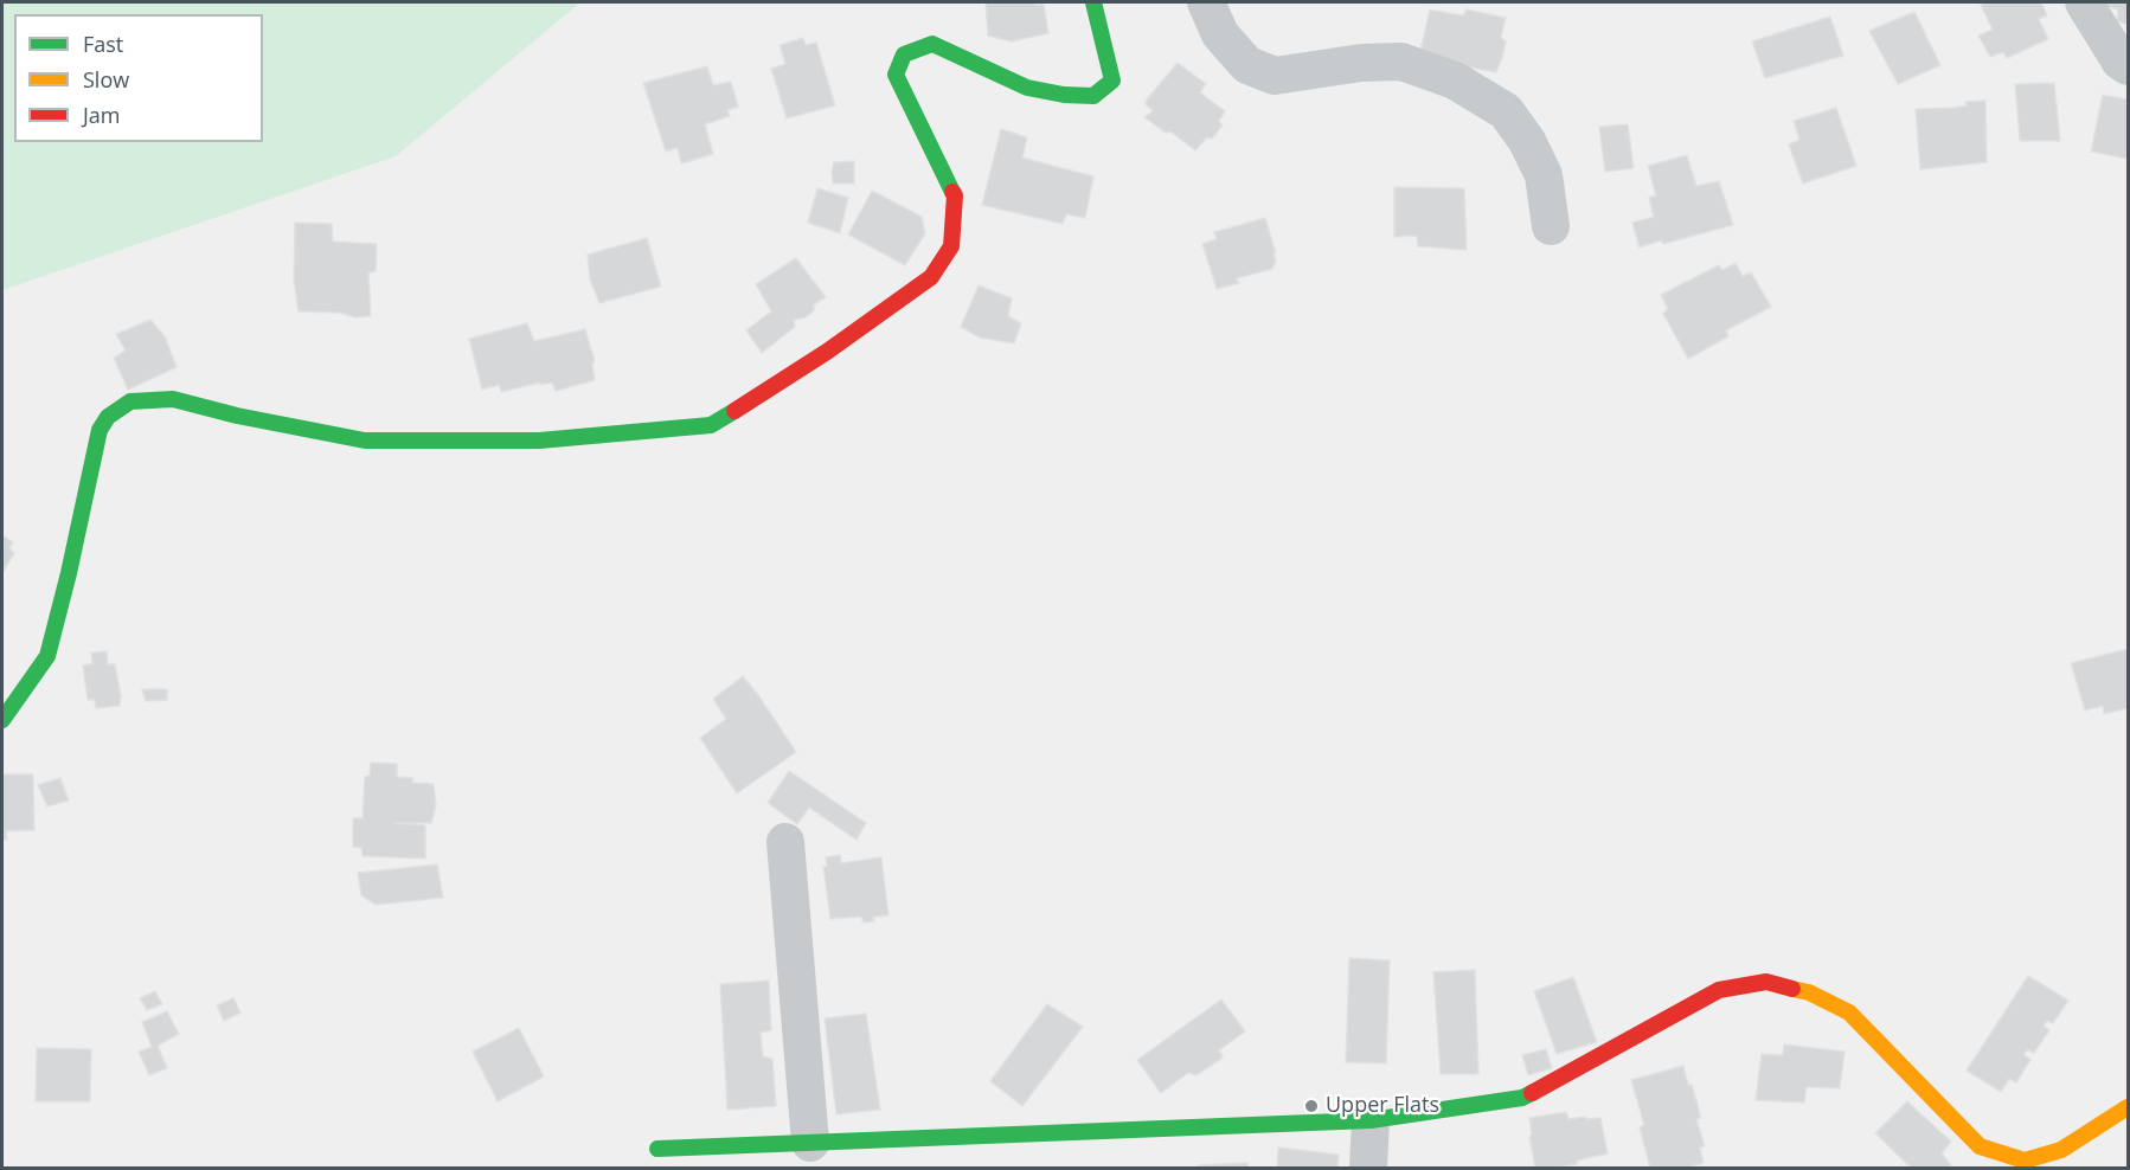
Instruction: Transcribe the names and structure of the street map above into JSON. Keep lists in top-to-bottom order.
{
  "places": ["Upper Flats"],
  "legend": ["Fast", "Slow", "Jam"]
}
